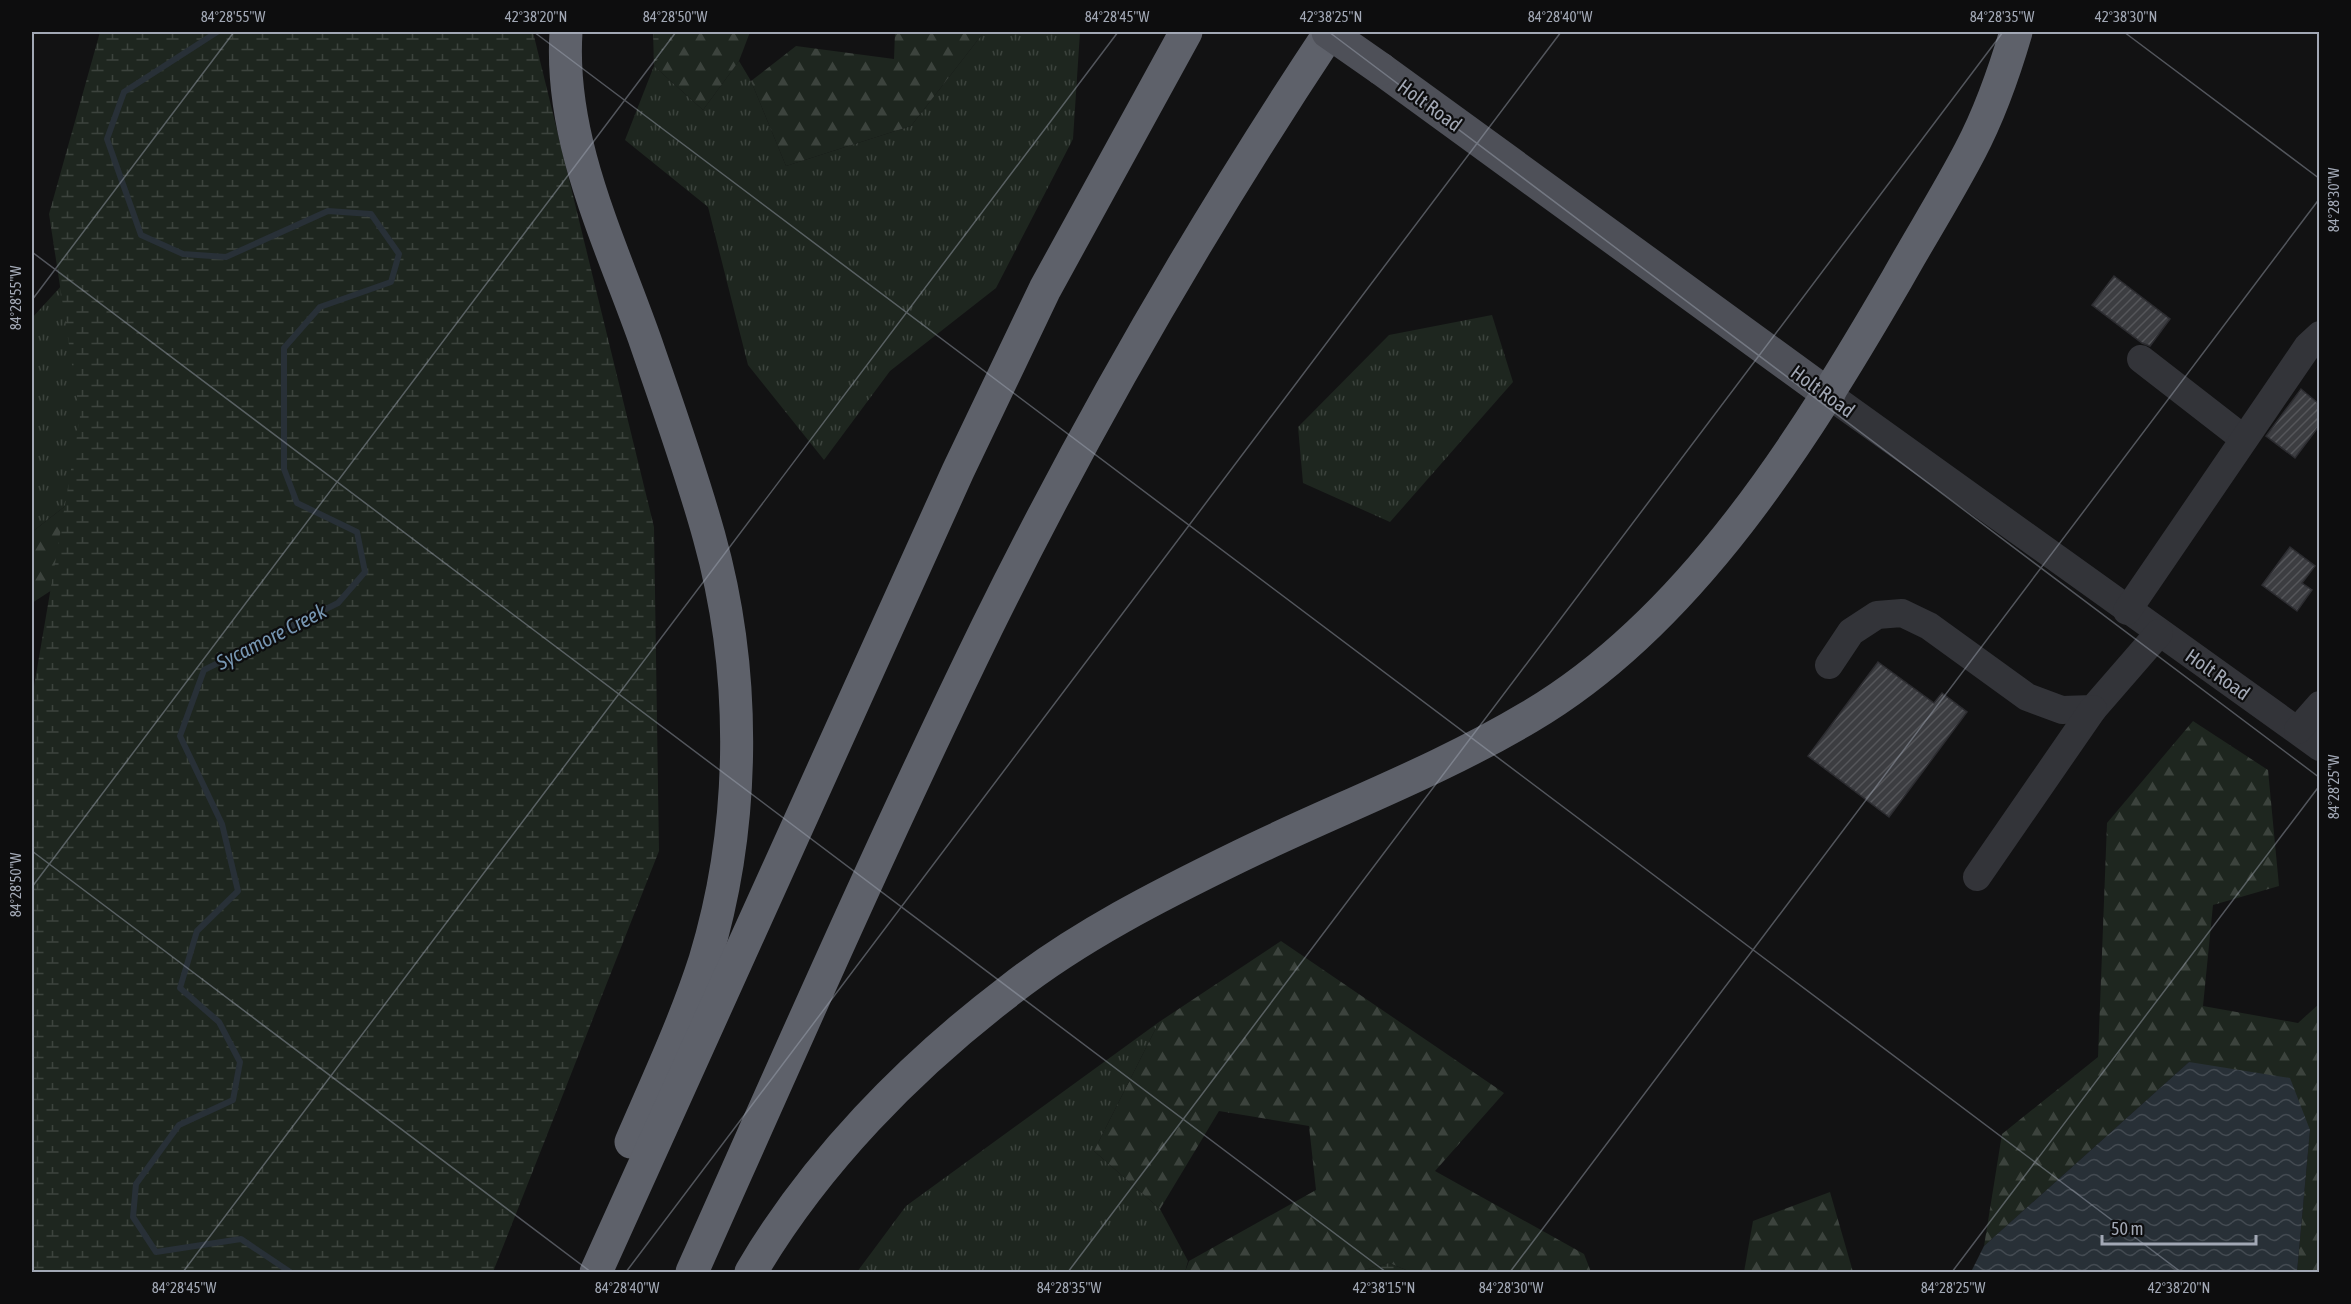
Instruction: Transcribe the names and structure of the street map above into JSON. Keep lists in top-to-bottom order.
{
  "streets": {
    "main road": ["Holt Road"]
  },
  "water": ["Sycamore Creek"],
  "scale_bar": "50 m",
  "coordinates": [
    "84°28'55\"W",
    "42°38'20\"N",
    "84°28'50\"W",
    "84°28'45\"W",
    "42°38'25\"N",
    "84°28'40\"W",
    "84°28'35\"W",
    "42°38'30\"N",
    "84°28'30\"W",
    "84°28'25\"W",
    "42°38'15\"N"
  ]
}
